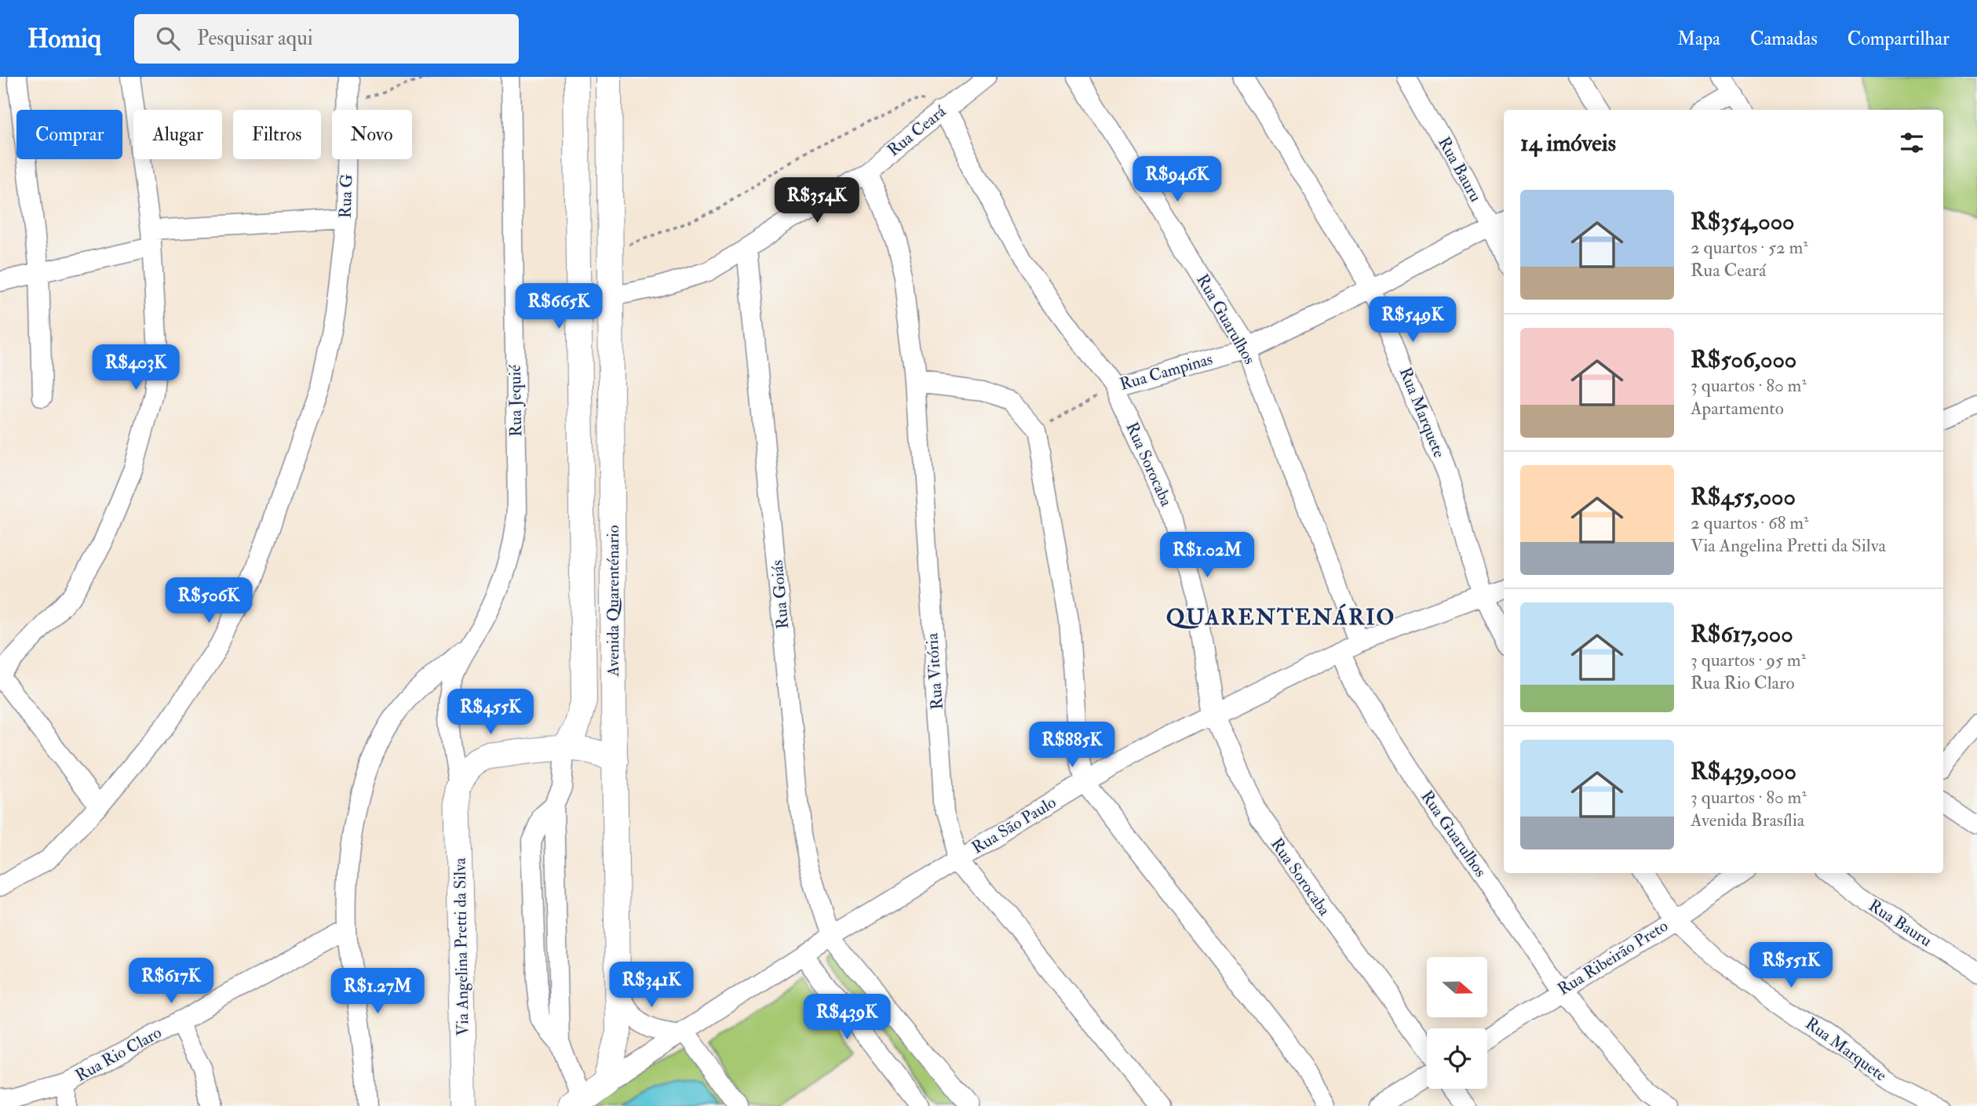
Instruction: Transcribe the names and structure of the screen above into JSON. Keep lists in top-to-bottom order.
{
  "streets": {
    "main road": ["Avenida Quarenténario", "Via Angelina Pretti da Silva"],
    "street": [
      "Rua Ceará",
      "Rua Bauru",
      "Rua G",
      "Rua Guarulhos",
      "Rua Campinas",
      "Rua Jequié",
      "Rua Marquete",
      "Rua Sorocaba",
      "Rua Goiás",
      "Rua Vitória",
      "Rua São Paulo",
      "Rua Ribeirão Preto",
      "Rua Rio Claro"
    ]
  },
  "crossings": [
    ["Rua Ceará", "Rua Sorocaba"],
    ["Rua Ceará", "Rua Goiás"],
    ["Rua Ceará", "Avenida Quarenténario"],
    ["Rua Ceará", "Rua Vitória"],
    ["Rua Bauru", "Rua Campinas"],
    ["Rua Guarulhos", "Rua Campinas"],
    ["Rua Guarulhos", "Rua São Paulo"],
    ["Rua Guarulhos", "Rua Ribeirão Preto"],
    ["Rua Campinas", "Rua Marquete"],
    ["Rua Campinas", "Rua Sorocaba"],
    ["Rua Marquete", "Rua São Paulo"],
    ["Rua Marquete", "Rua Ribeirão Preto"],
    ["Rua Sorocaba", "Rua São Paulo"],
    ["Rua Goiás", "Rua São Paulo"],
    ["Avenida Quarenténario", "Rua São Paulo"],
    ["Rua Vitória", "Rua São Paulo"]
  ],
  "districts": ["QUARENTENÁRIO"],
  "north": "right",
  "page": {
    "header": "Homiq",
    "search": "Pesquisar aqui",
    "nav": ["Mapa", "Camadas", "Compartilhar"],
    "chip": [
      "Comprar",
      "Alugar",
      "Filtros",
      "Novo"
    ],
    "heading": "14 imóveis",
    "price": [
      "R$946K",
      "R$354K",
      "R$665K",
      "R$549K",
      "R$403K",
      "R$1.02M",
      "R$506K",
      "R$455K",
      "R$885K",
      "R$551K",
      "R$617K",
      "R$341K",
      "R$1.27M",
      "R$439K"
    ],
    "list": [
      {
        "name": "R$354,000",
        "note": "2 quartos · 52 m² · Rua Ceará"
      },
      {
        "name": "R$506,000",
        "note": "3 quartos · 80 m² · Apartamento"
      },
      {
        "name": "R$455,000",
        "note": "2 quartos · 68 m² · Via Angelina Pretti da Silva"
      },
      {
        "name": "R$617,000",
        "note": "3 quartos · 95 m² · Rua Rio Claro"
      },
      {
        "name": "R$439,000",
        "note": "3 quartos · 80 m² · Avenida Brasília"
      }
    ]
  }
}
